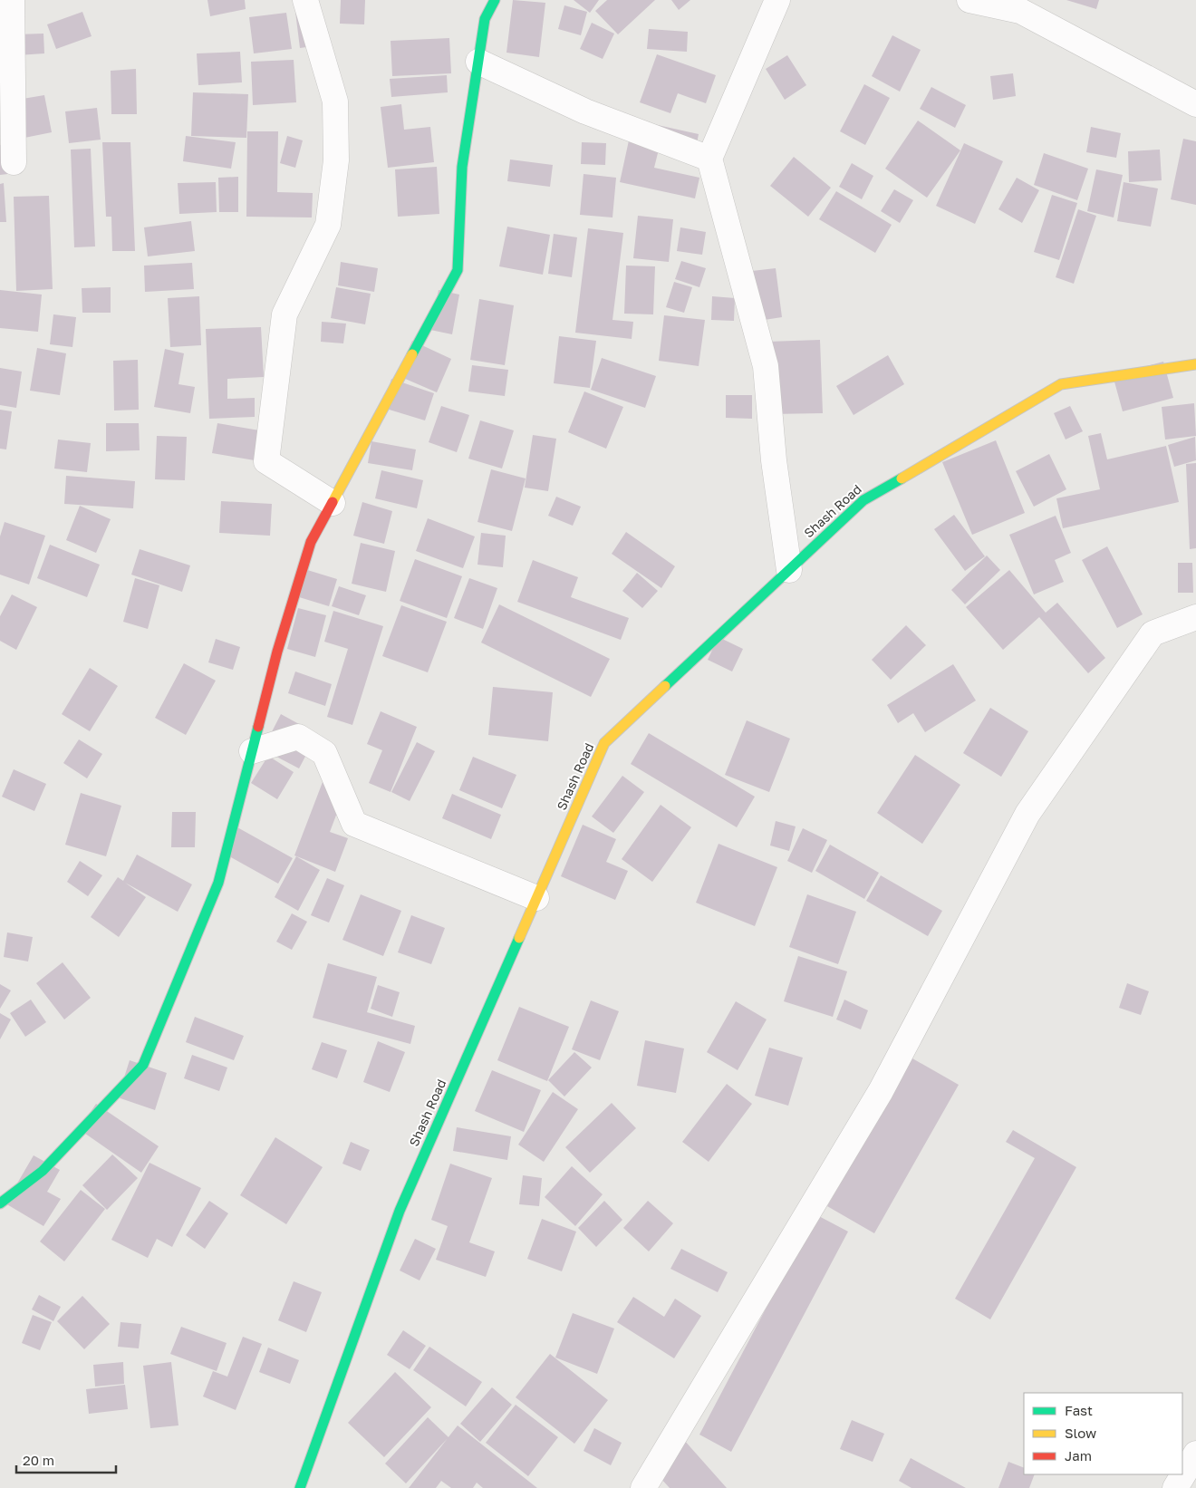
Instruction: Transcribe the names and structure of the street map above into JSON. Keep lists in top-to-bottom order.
{
  "streets": {
    "street": ["Shash Road"]
  },
  "legend": ["Fast", "Slow", "Jam"],
  "scale_bar": "20 m"
}
